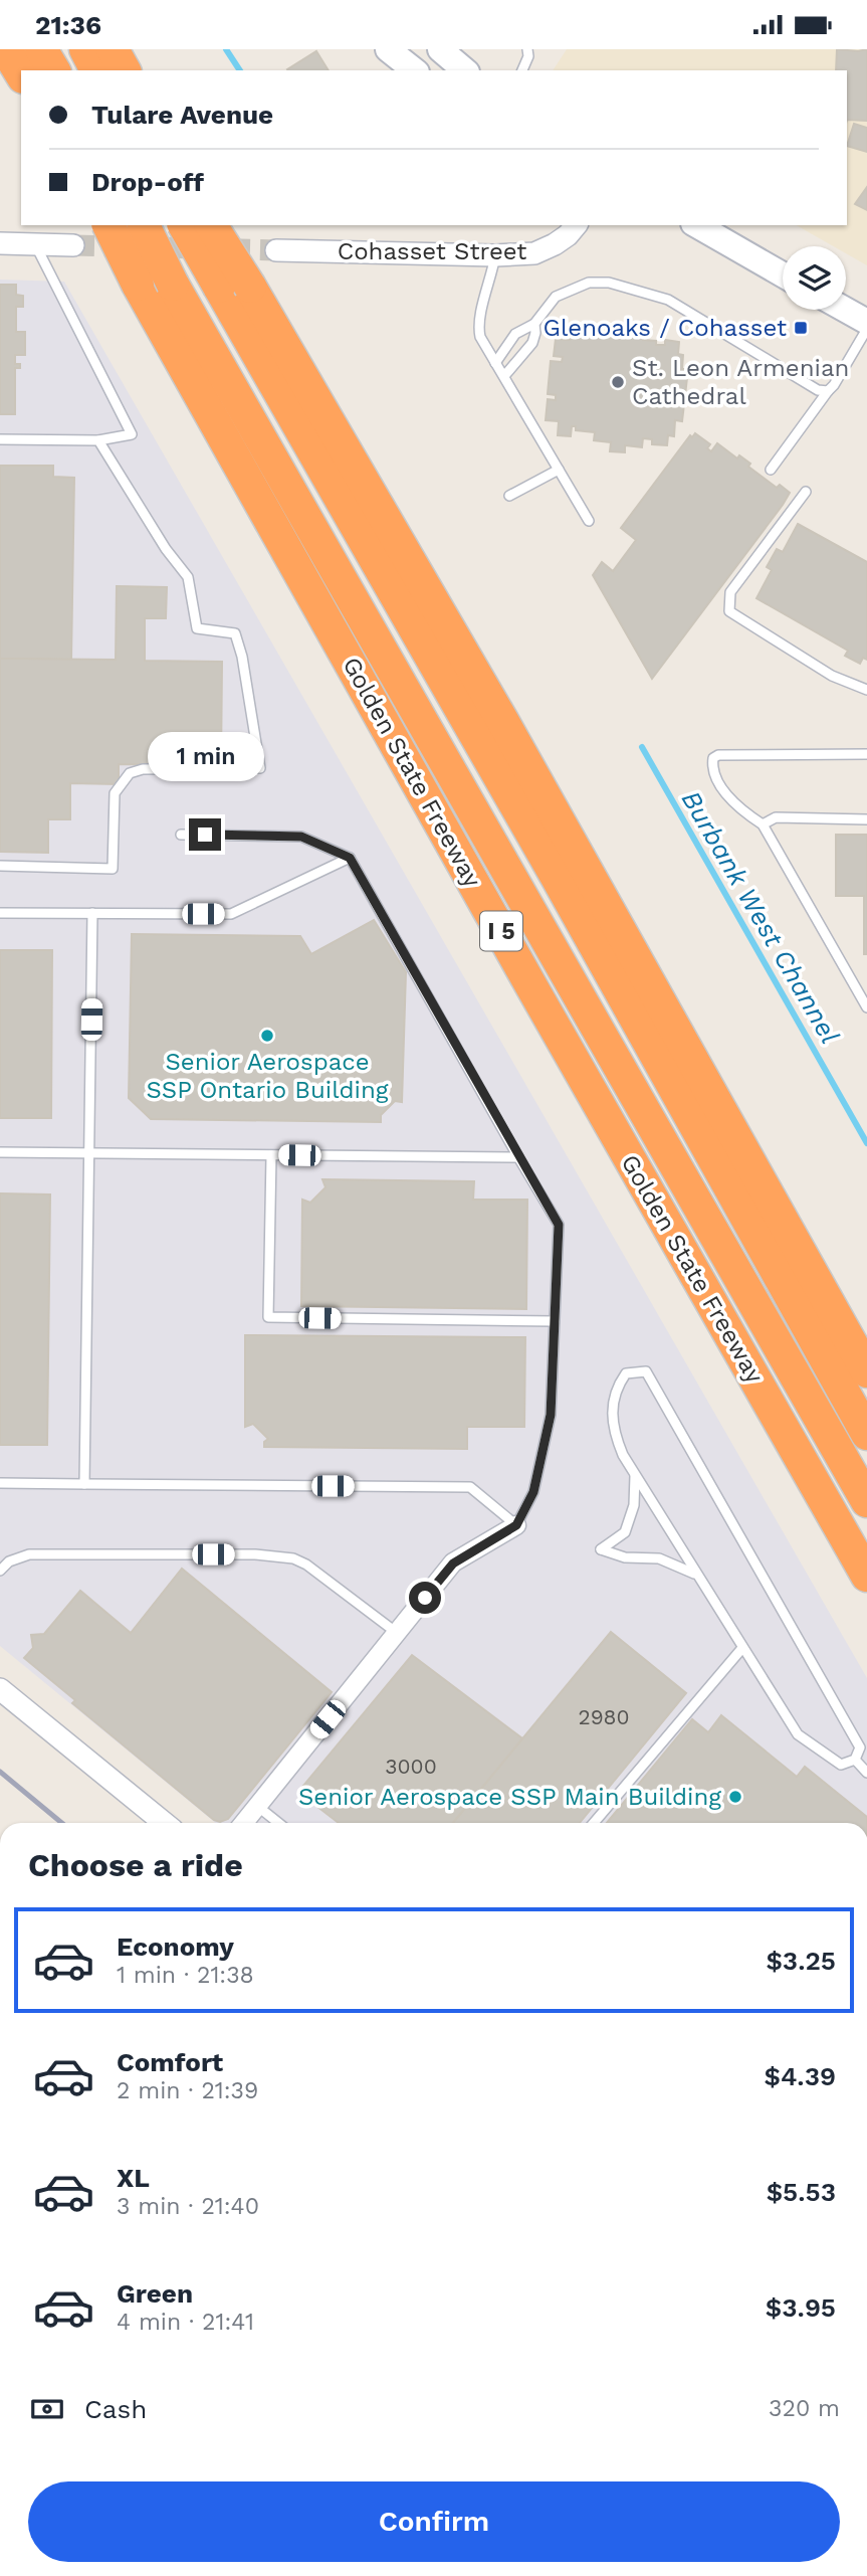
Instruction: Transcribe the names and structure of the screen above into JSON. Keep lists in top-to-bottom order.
{
  "streets": {
    "highway": ["Golden State Freeway", "I 5"],
    "street": ["Cohasset Street"]
  },
  "water": ["Burbank West Channel"],
  "places": {
    "transit": ["Glenoaks / Cohasset"],
    "other": ["St. Leon Armenian Cathedral", "Senior Aerospace SSP Ontario Building", "Senior Aerospace SSP Main Building"]
  },
  "house_numbers": ["2980", "3000"],
  "page": {
    "status": "21:36",
    "banner": ["Tulare Avenue", "Drop-off"],
    "bubble": "1 min",
    "heading": "Choose a ride",
    "list": [
      {
        "name": "Economy",
        "note": "1 min · 21:38",
        "value": "$3.25"
      },
      {
        "name": "Comfort",
        "note": "2 min · 21:39",
        "value": "$4.39"
      },
      {
        "name": "XL",
        "note": "3 min · 21:40",
        "value": "$5.53"
      },
      {
        "name": "Green",
        "note": "4 min · 21:41",
        "value": "$3.95"
      }
    ],
    "pay": ["Cash", "320 m"],
    "buttons": "Confirm"
  }
}
